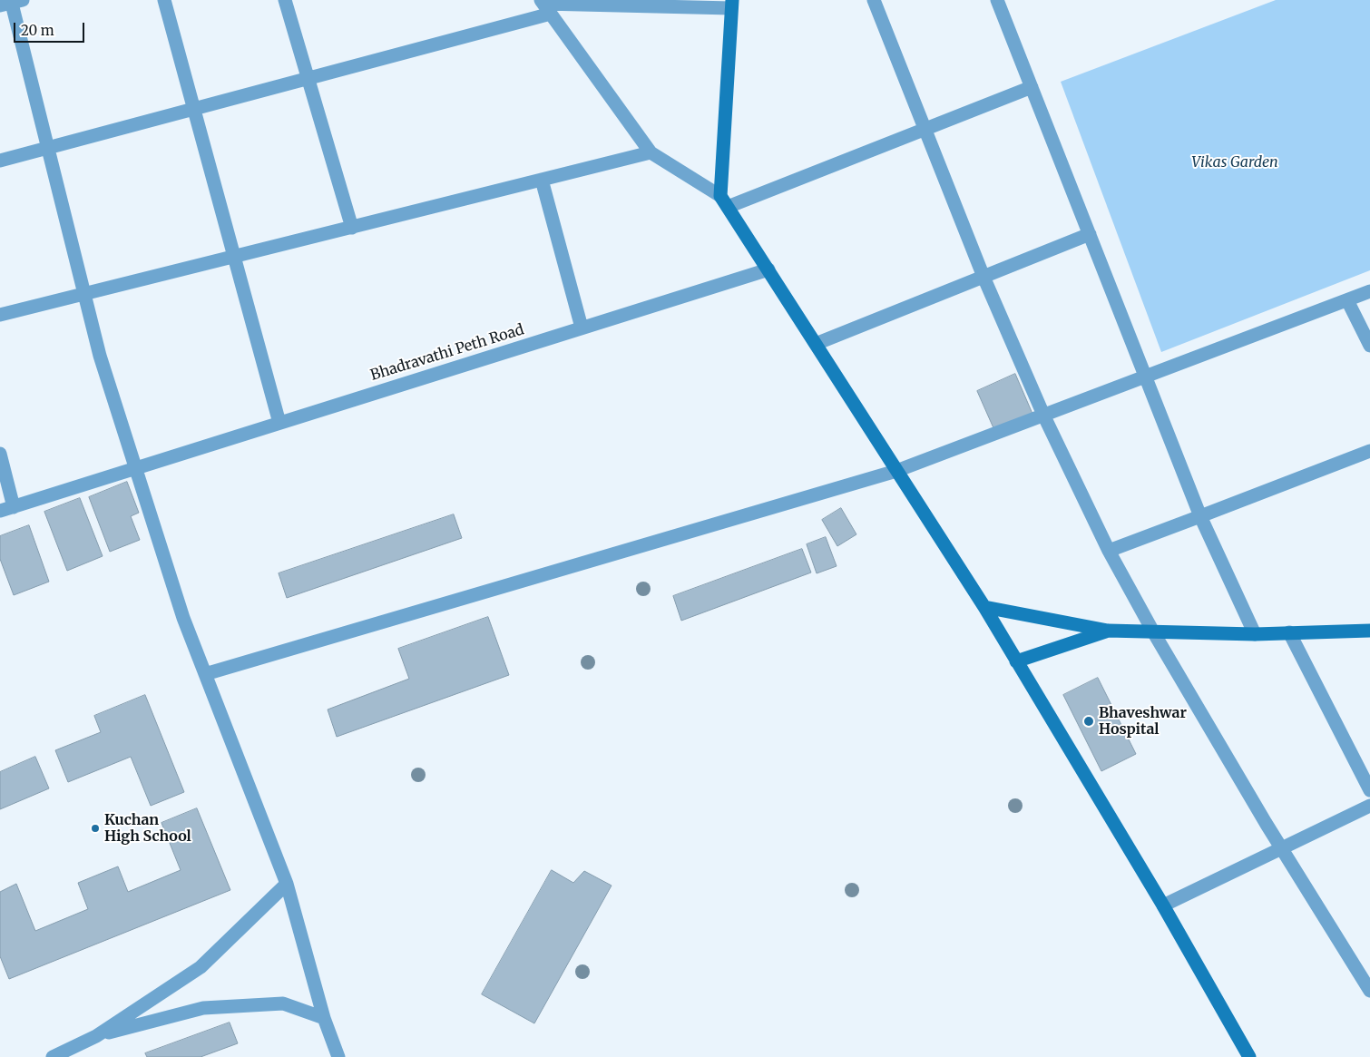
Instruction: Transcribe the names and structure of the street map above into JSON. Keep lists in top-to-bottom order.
{
  "streets": {
    "street": ["Bhadravathi Peth Road"]
  },
  "parks": ["Vikas Garden"],
  "places": ["Bhaveshwar Hospital", "Kuchan High School"],
  "scale_bar": "20 m"
}
